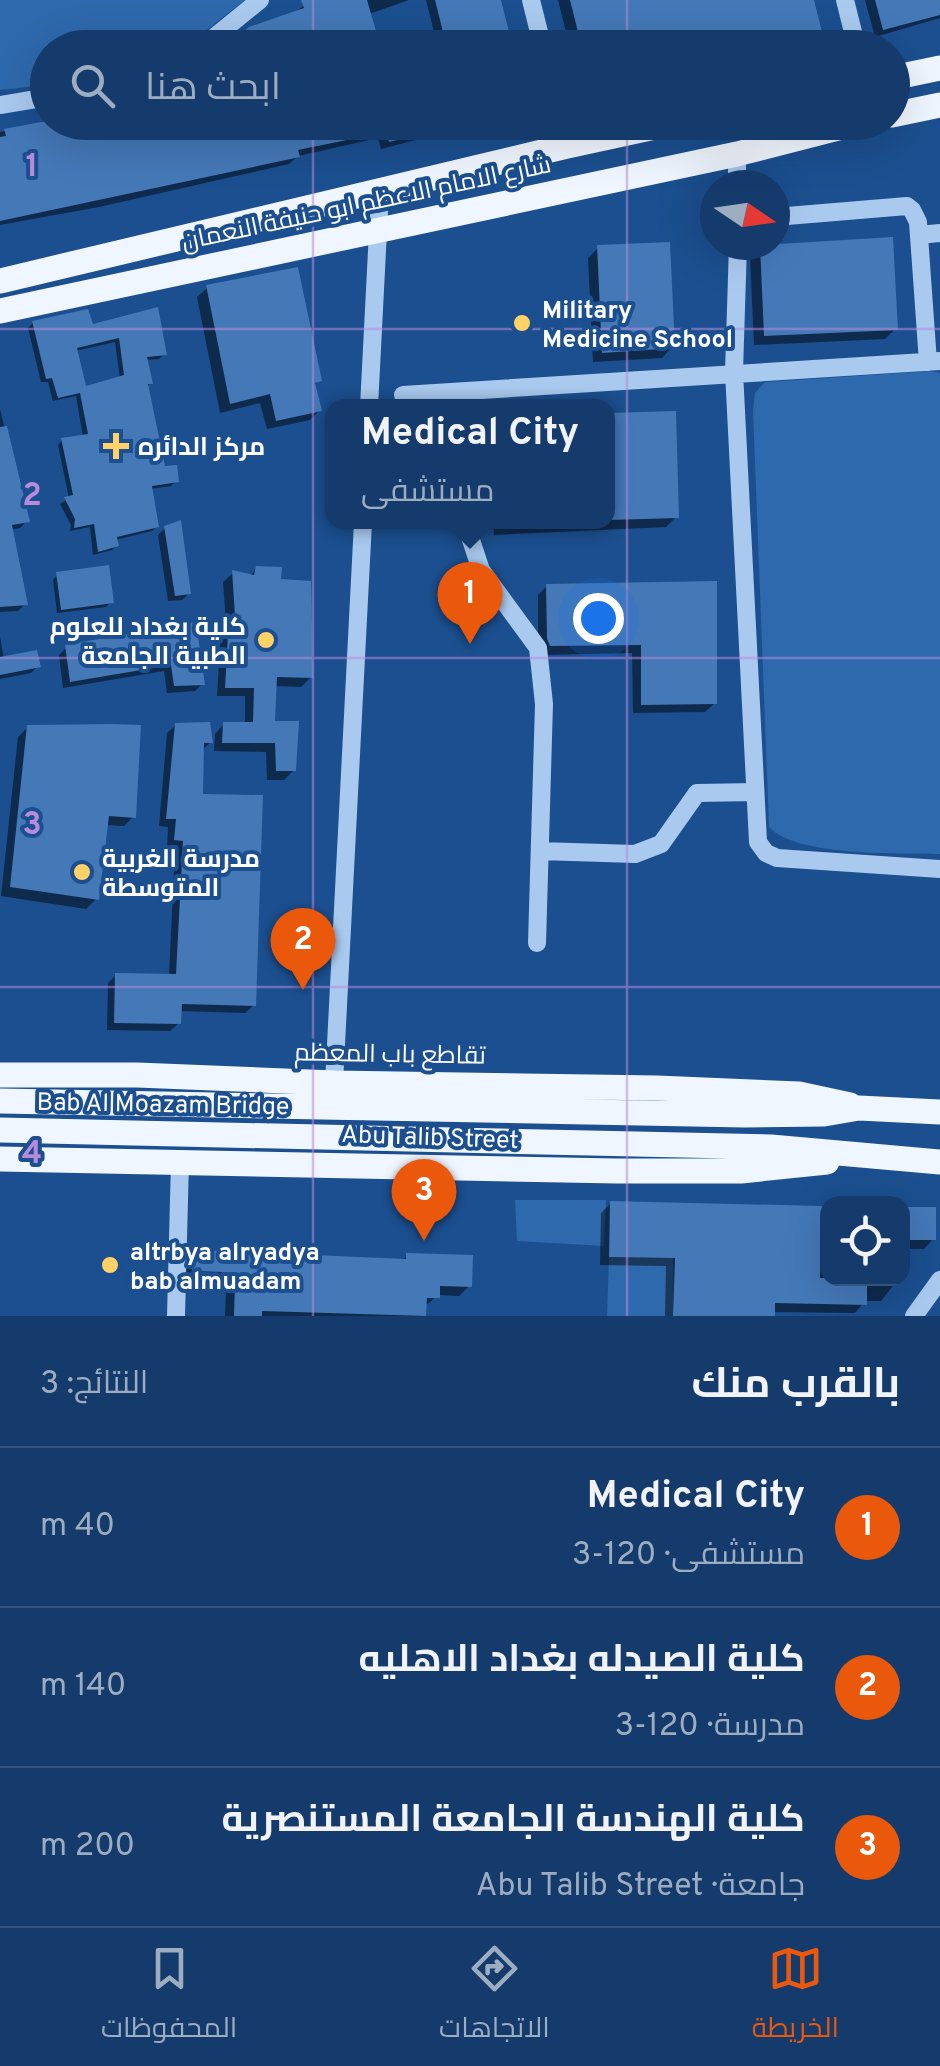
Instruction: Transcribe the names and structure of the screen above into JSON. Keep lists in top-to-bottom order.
{
  "streets": {
    "main road": [
      "شارع الامام الاعظم ابو حنيفة النعمان",
      "تقاطع باب المعظم",
      "Bab Al Moazam Bridge",
      "Abu Talib Street"
    ]
  },
  "crossings": [
    ["تقاطع باب المعظم", "Bab Al Moazam Bridge"],
    ["Bab Al Moazam Bridge", "Abu Talib Street"]
  ],
  "places": {
    "other": [
      "Military Medicine School",
      "كلية بغداد للعلوم الطبية الجامعة",
      "مدرسة الغربية المتوسطة",
      "altrbya alryadya bab almuadam"
    ],
    "health": ["مركز الدائره"]
  },
  "north": "right",
  "page": {
    "search": "ابحث هنا",
    "popup": ["Medical City", "مستشفى"],
    "pins": ["1", "2", "3"],
    "heading": ["بالقرب منك", "النتائج: 3"],
    "list": [
      {
        "mark": "1",
        "name": "Medical City",
        "note": "مستشفى · 120-3",
        "value": "40 m"
      },
      {
        "mark": "2",
        "name": "كلية الصيدله بغداد الاهليه",
        "note": "مدرسة · 120-3",
        "value": "140 m"
      },
      {
        "mark": "3",
        "name": "كلية الهندسة الجامعة المستنصرية",
        "note": "جامعة · Abu Talib Street",
        "value": "200 m"
      }
    ],
    "nav": ["الخريطة", "الاتجاهات", "المحفوظات"]
  },
  "grid": {
    "rows": [
      "1",
      "2",
      "3",
      "4"
    ]
  }
}
